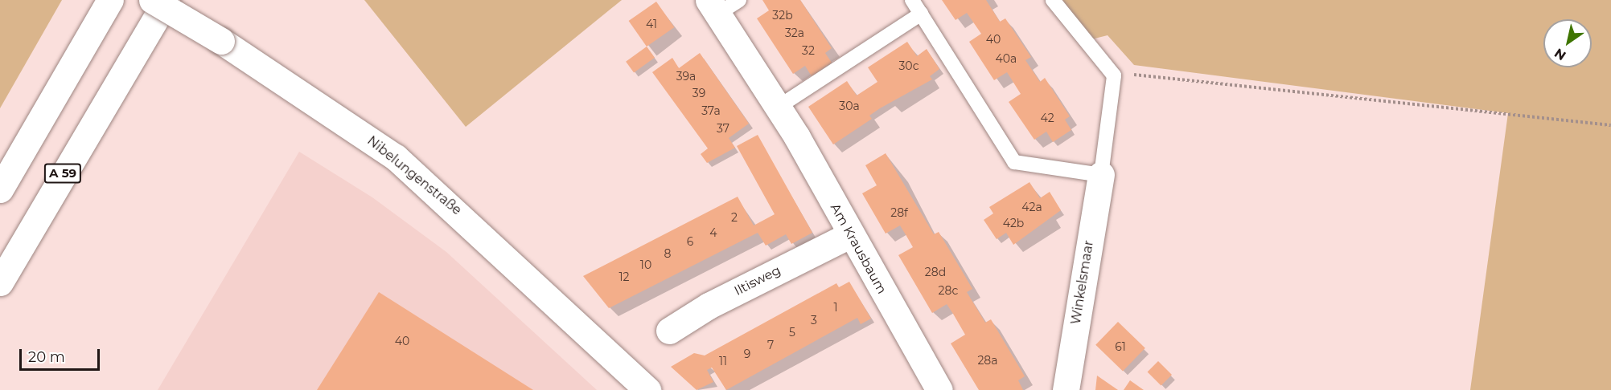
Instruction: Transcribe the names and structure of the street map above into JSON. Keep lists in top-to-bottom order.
{
  "streets": {
    "main road": [
      "A 59",
      "Nibelungenstraße",
      "Am Krausbaum",
      "Iltisweg",
      "Winkelsmaar"
    ]
  },
  "crossings": [
    ["Am Krausbaum", "Iltisweg"]
  ],
  "house_numbers": [
    "32b",
    "41",
    "32a",
    "40",
    "32",
    "40a",
    "30c",
    "39a",
    "39",
    "30a",
    "37a",
    "42",
    "37",
    "42a",
    "28f",
    "2",
    "42b",
    "4",
    "6",
    "8",
    "10",
    "28d",
    "12",
    "28c",
    "1",
    "3",
    "5",
    "40",
    "7",
    "61",
    "9",
    "28a",
    "11"
  ],
  "scale_bar": "20 m",
  "north": "bottom left"
}
